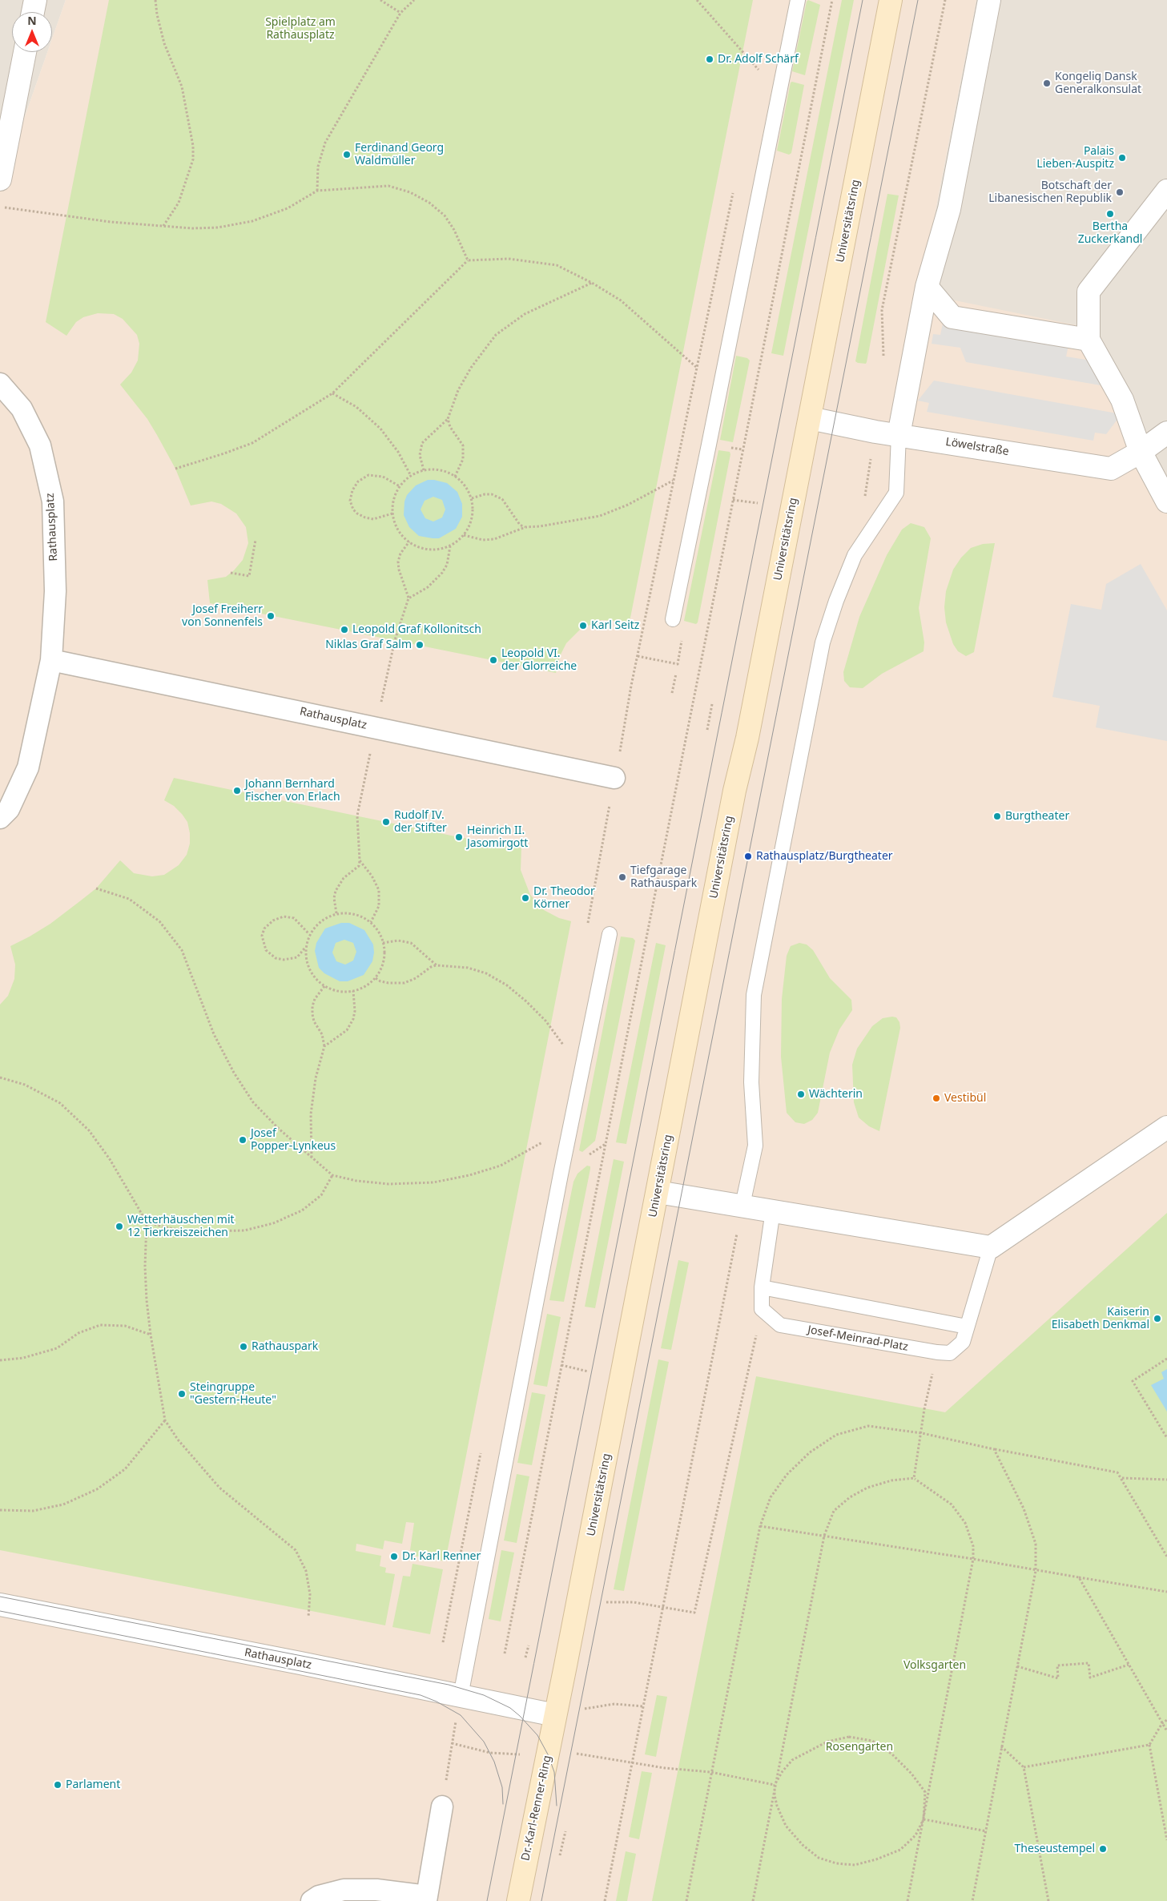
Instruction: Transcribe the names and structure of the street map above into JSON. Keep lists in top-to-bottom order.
{
  "streets": {
    "main road": ["Universitätsring", "Dr.-Karl-Renner-Ring"],
    "street": ["Löwelstraße", "Rathausplatz"],
    "lane": ["Josef-Meinrad-Platz"]
  },
  "crossings": [
    ["Universitätsring", "Löwelstraße"],
    ["Universitätsring", "Rathausplatz"],
    ["Universitätsring", "Dr.-Karl-Renner-Ring"],
    ["Rathausplatz", "Dr.-Karl-Renner-Ring"]
  ],
  "parks": ["Spielplatz am Rathausplatz", "Volksgarten", "Rosengarten"],
  "places": [
    "Dr. Adolf Schärf",
    "Kongelig Dansk Generalkonsulat",
    "Ferdinand Georg Waldmüller",
    "Palais Lieben-Auspitz",
    "Botschaft der Libanesischen Republik",
    "Bertha Zuckerkandl",
    "Josef Freiherr von Sonnenfels",
    "Karl Seitz",
    "Leopold Graf Kollonitsch",
    "Niklas Graf Salm",
    "Leopold VI. der Glorreiche",
    "Johann Bernhard Fischer von Erlach",
    "Burgtheater",
    "Rudolf IV. der Stifter",
    "Heinrich II. Jasomirgott",
    "Rathausplatz/Burgtheater",
    "Tiefgarage Rathauspark",
    "Dr. Theodor Körner",
    "Wächterin",
    "Vestibül",
    "Josef Popper-Lynkeus",
    "Wetterhäuschen mit 12 Tierkreiszeichen",
    "Kaiserin Elisabeth Denkmal",
    "Rathauspark",
    "Steingruppe \"Gestern-Heute\"",
    "Dr. Karl Renner",
    "Parlament",
    "Theseustempel"
  ],
  "north": "top"
}
